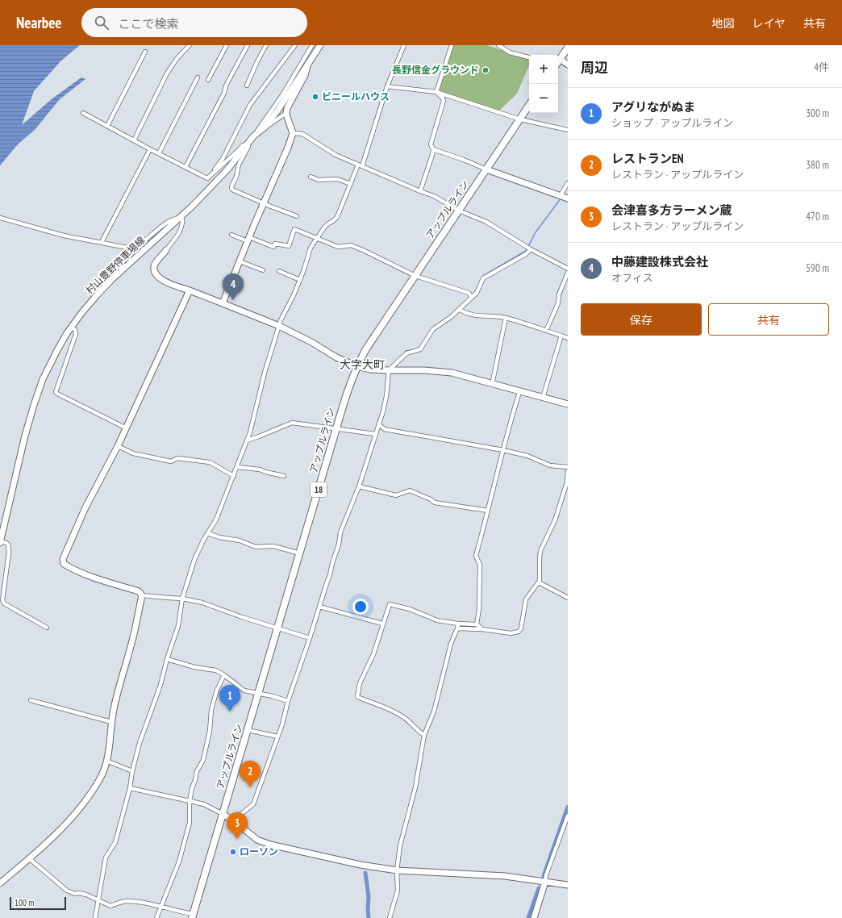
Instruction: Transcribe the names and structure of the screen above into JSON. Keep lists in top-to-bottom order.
{
  "streets": {
    "highway": ["アップルライン", "18"],
    "street": ["村山豊野停車場線"]
  },
  "districts": ["大字大町"],
  "places": ["長野信金グラウンド", "ビニールハウス", "ローソン"],
  "scale_bar": "100 m",
  "page": {
    "header": "Nearbee",
    "search": "ここで検索",
    "nav": ["地図", "レイヤ", "共有"],
    "heading": ["周辺", "4件"],
    "map_buttons": ["+", "−"],
    "list": [
      {
        "mark": "1",
        "name": "アグリながぬま",
        "note": "ショップ · アップルライン",
        "value": "300 m"
      },
      {
        "mark": "2",
        "name": "レストランEN",
        "note": "レストラン · アップルライン",
        "value": "380 m"
      },
      {
        "mark": "3",
        "name": "会津喜多方ラーメン蔵",
        "note": "レストラン · アップルライン",
        "value": "470 m"
      },
      {
        "mark": "4",
        "name": "中藤建設株式会社",
        "note": "オフィス",
        "value": "590 m"
      }
    ],
    "pins": [
      "4",
      "1",
      "2",
      "3"
    ],
    "buttons": ["保存", "共有"],
    "scale": "100 m"
  }
}
